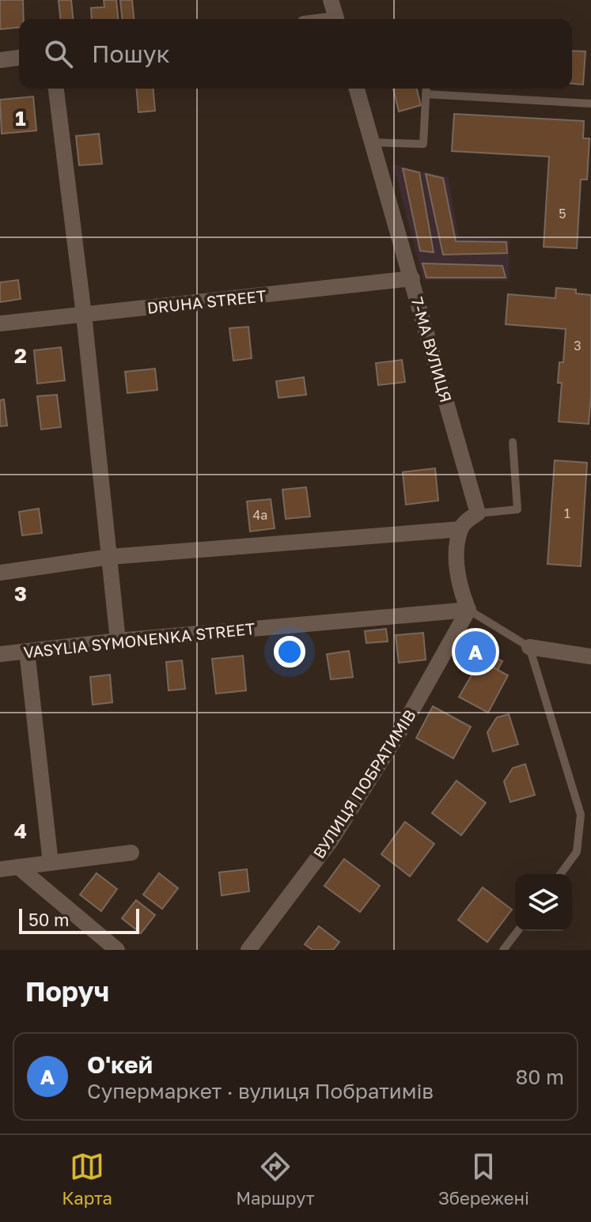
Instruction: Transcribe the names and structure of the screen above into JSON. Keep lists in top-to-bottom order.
{
  "streets": {
    "street": [
      "DRUHA STREET",
      "7-МА ВУЛИЦЯ",
      "VASYLIA SYMONENKA STREET",
      "ВУЛИЦЯ ПОБРАТИМІВ"
    ]
  },
  "crossings": [
    ["DRUHA STREET", "7-МА ВУЛИЦЯ"],
    ["VASYLIA SYMONENKA STREET", "ВУЛИЦЯ ПОБРАТИМІВ"]
  ],
  "house_numbers": [
    "5",
    "3",
    "1",
    "4а"
  ],
  "scale_bar": "50 m",
  "page": {
    "search": "Пошук",
    "pins": "A",
    "scale": "50 m",
    "heading": "Поруч",
    "list": [
      {
        "mark": "A",
        "name": "О'кей",
        "note": "Супермаркет · вулиця Побратимів",
        "value": "80 m"
      }
    ],
    "nav": ["Карта", "Маршрут", "Збережені"]
  },
  "grid": {
    "rows": [
      "1",
      "2",
      "3",
      "4"
    ]
  }
}
